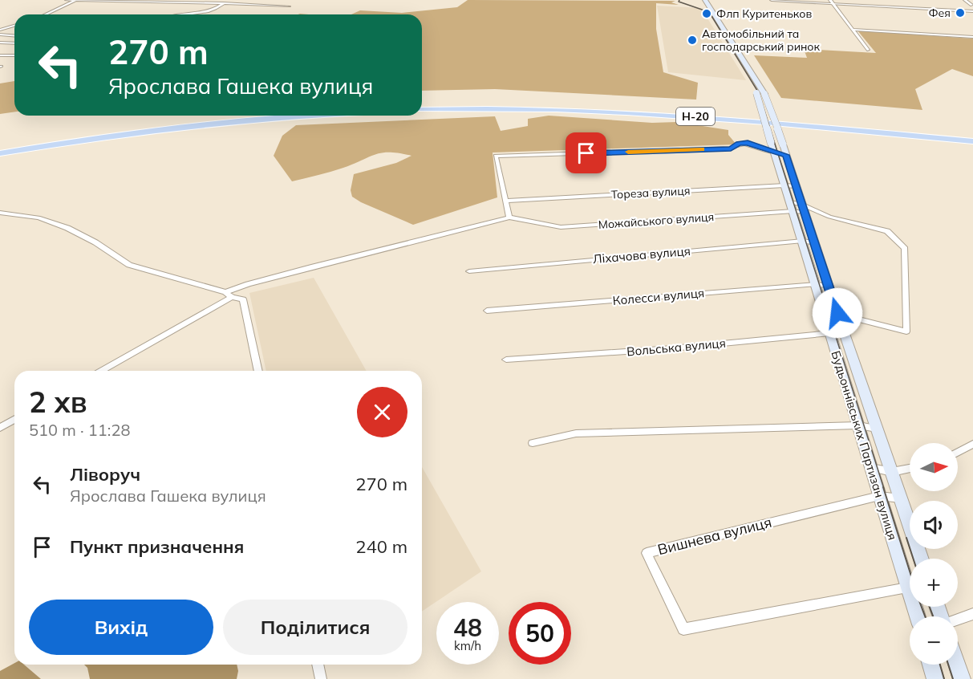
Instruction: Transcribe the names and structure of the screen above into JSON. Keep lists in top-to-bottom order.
{
  "streets": {
    "main road": ["Н-20", "Будьоннівських Партизан вулиця"],
    "street": [
      "Тореза вулиця",
      "Можайського вулиця",
      "Ліхачова вулиця",
      "Колесси вулиця",
      "Вольська вулиця",
      "Вишнева вулиця"
    ]
  },
  "crossings": [
    ["Тореза вулиця", "Будьоннівських Партизан вулиця"],
    ["Можайського вулиця", "Будьоннівських Партизан вулиця"],
    ["Ліхачова вулиця", "Будьоннівських Партизан вулиця"],
    ["Колесси вулиця", "Будьоннівських Партизан вулиця"],
    ["Вольська вулиця", "Будьоннівських Партизан вулиця"],
    ["Будьоннівських Партизан вулиця", "Вишнева вулиця"]
  ],
  "places": ["Фея", "Флп Куритеньков", "Автомобільний та господарський ринок"],
  "north": "right",
  "page": {
    "turn": ["270 m", "Ярослава Гашека вулиця"],
    "heading": ["2 хв", "510 m · 11:28"],
    "map_buttons": ["+", "−"],
    "list": [
      {
        "name": "Ліворуч",
        "note": "Ярослава Гашека вулиця",
        "value": "270 m"
      },
      {
        "name": "Пункт призначення",
        "value": "240 m"
      }
    ],
    "buttons": ["Вихід", "Поділитися"],
    "speed": "48 km/h",
    "limit": "50"
  }
}
